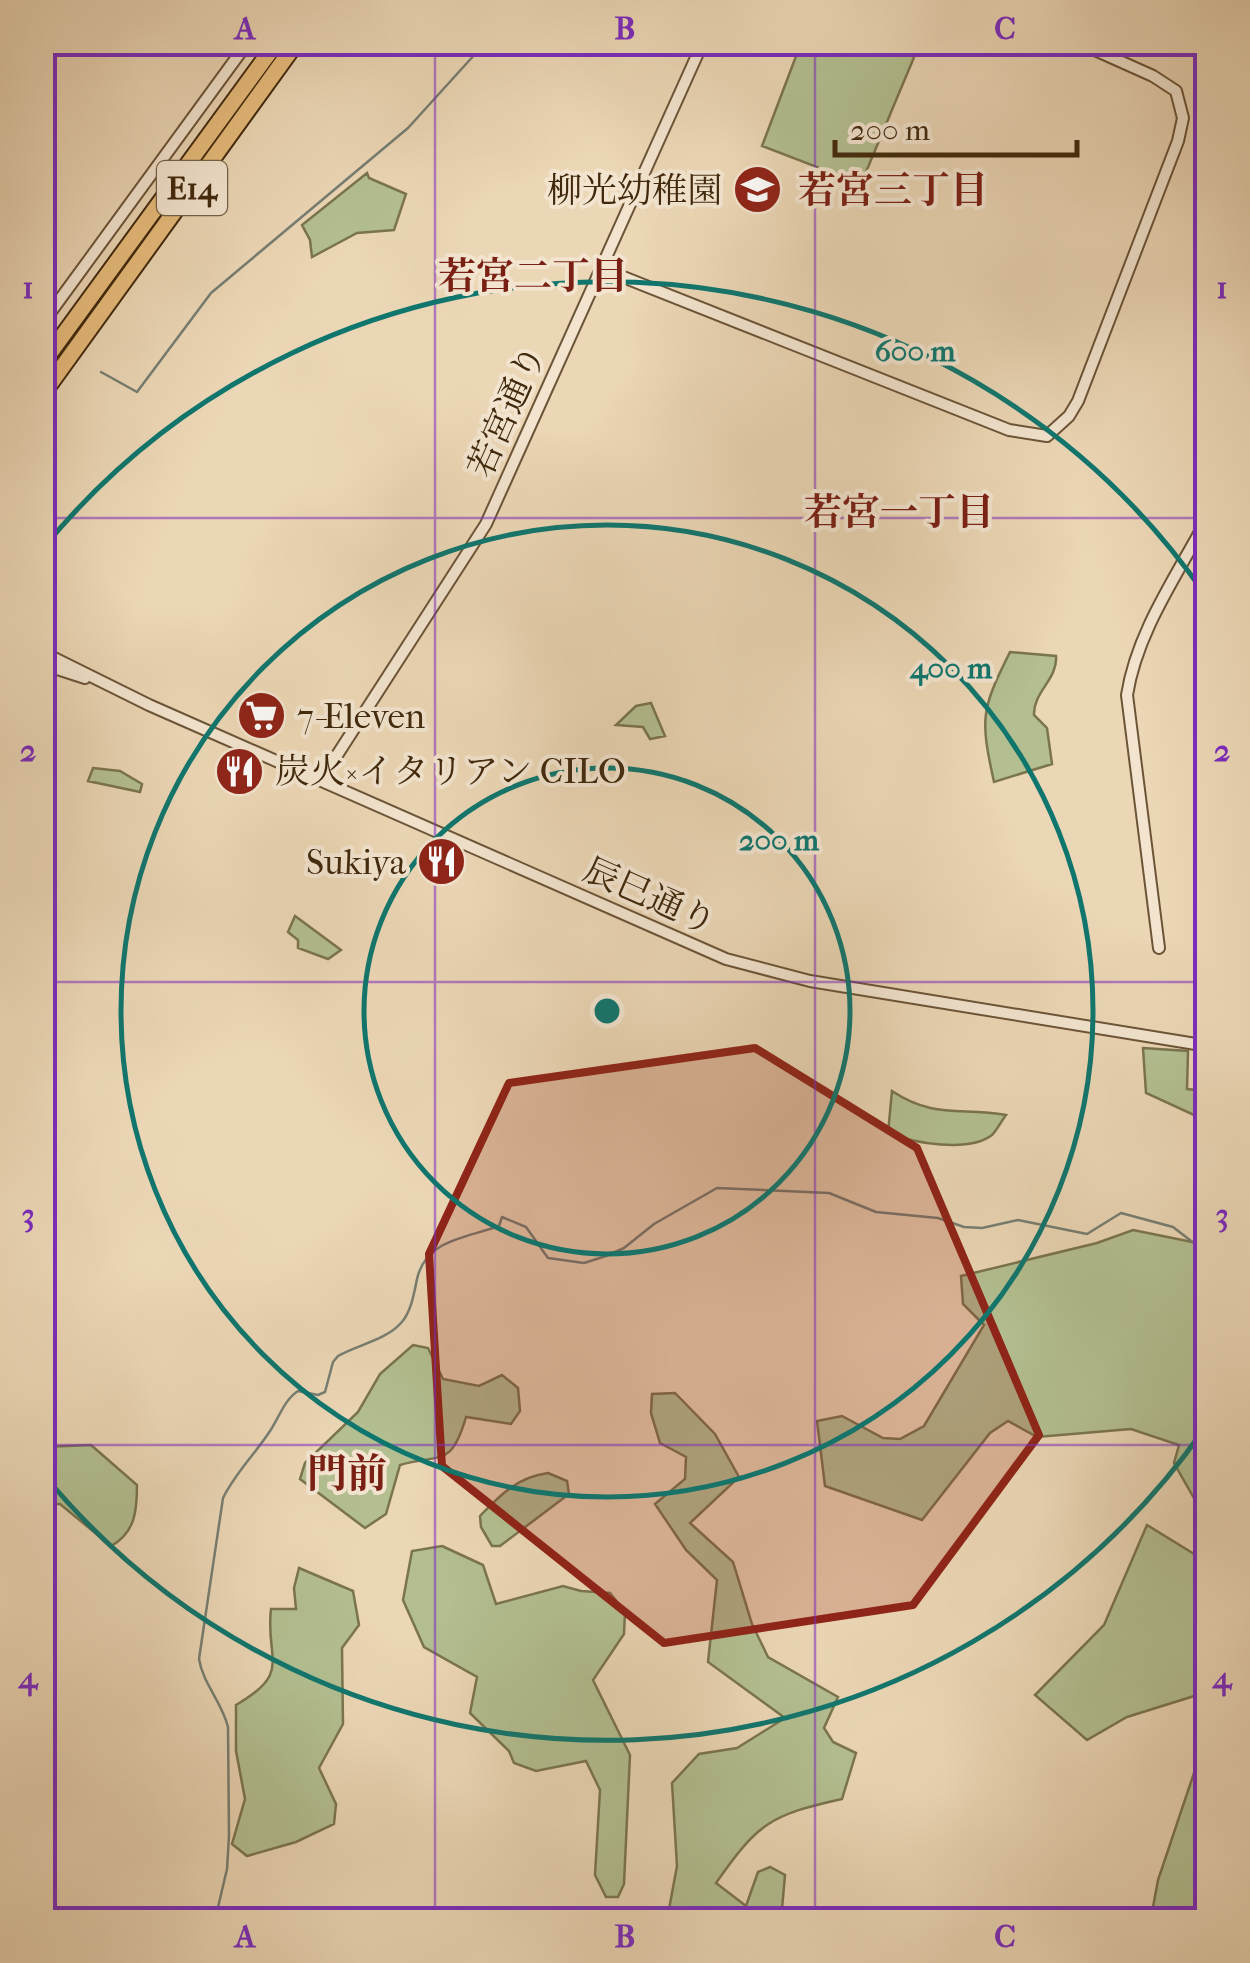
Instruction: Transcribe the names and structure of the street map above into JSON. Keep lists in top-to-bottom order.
{
  "streets": {
    "highway": ["E14"],
    "street": ["若宮通り", "辰巳通り"]
  },
  "crossings": [
    ["若宮通り", "辰巳通り"]
  ],
  "districts": [
    "若宮三丁目",
    "若宮二丁目",
    "若宮一丁目",
    "門前"
  ],
  "places": {
    "school or university": ["柳光幼稚園"],
    "supermarket": ["7-Eleven"],
    "restaurant": ["炭火×イタリアン CILO", "Sukiya"]
  },
  "scale_bar": "200 m",
  "grid": {
    "columns": ["A", "B", "C"],
    "rows": [
      "1",
      "2",
      "3",
      "4"
    ]
  },
  "rings": ["600 m", "400 m", "200 m"]
}
